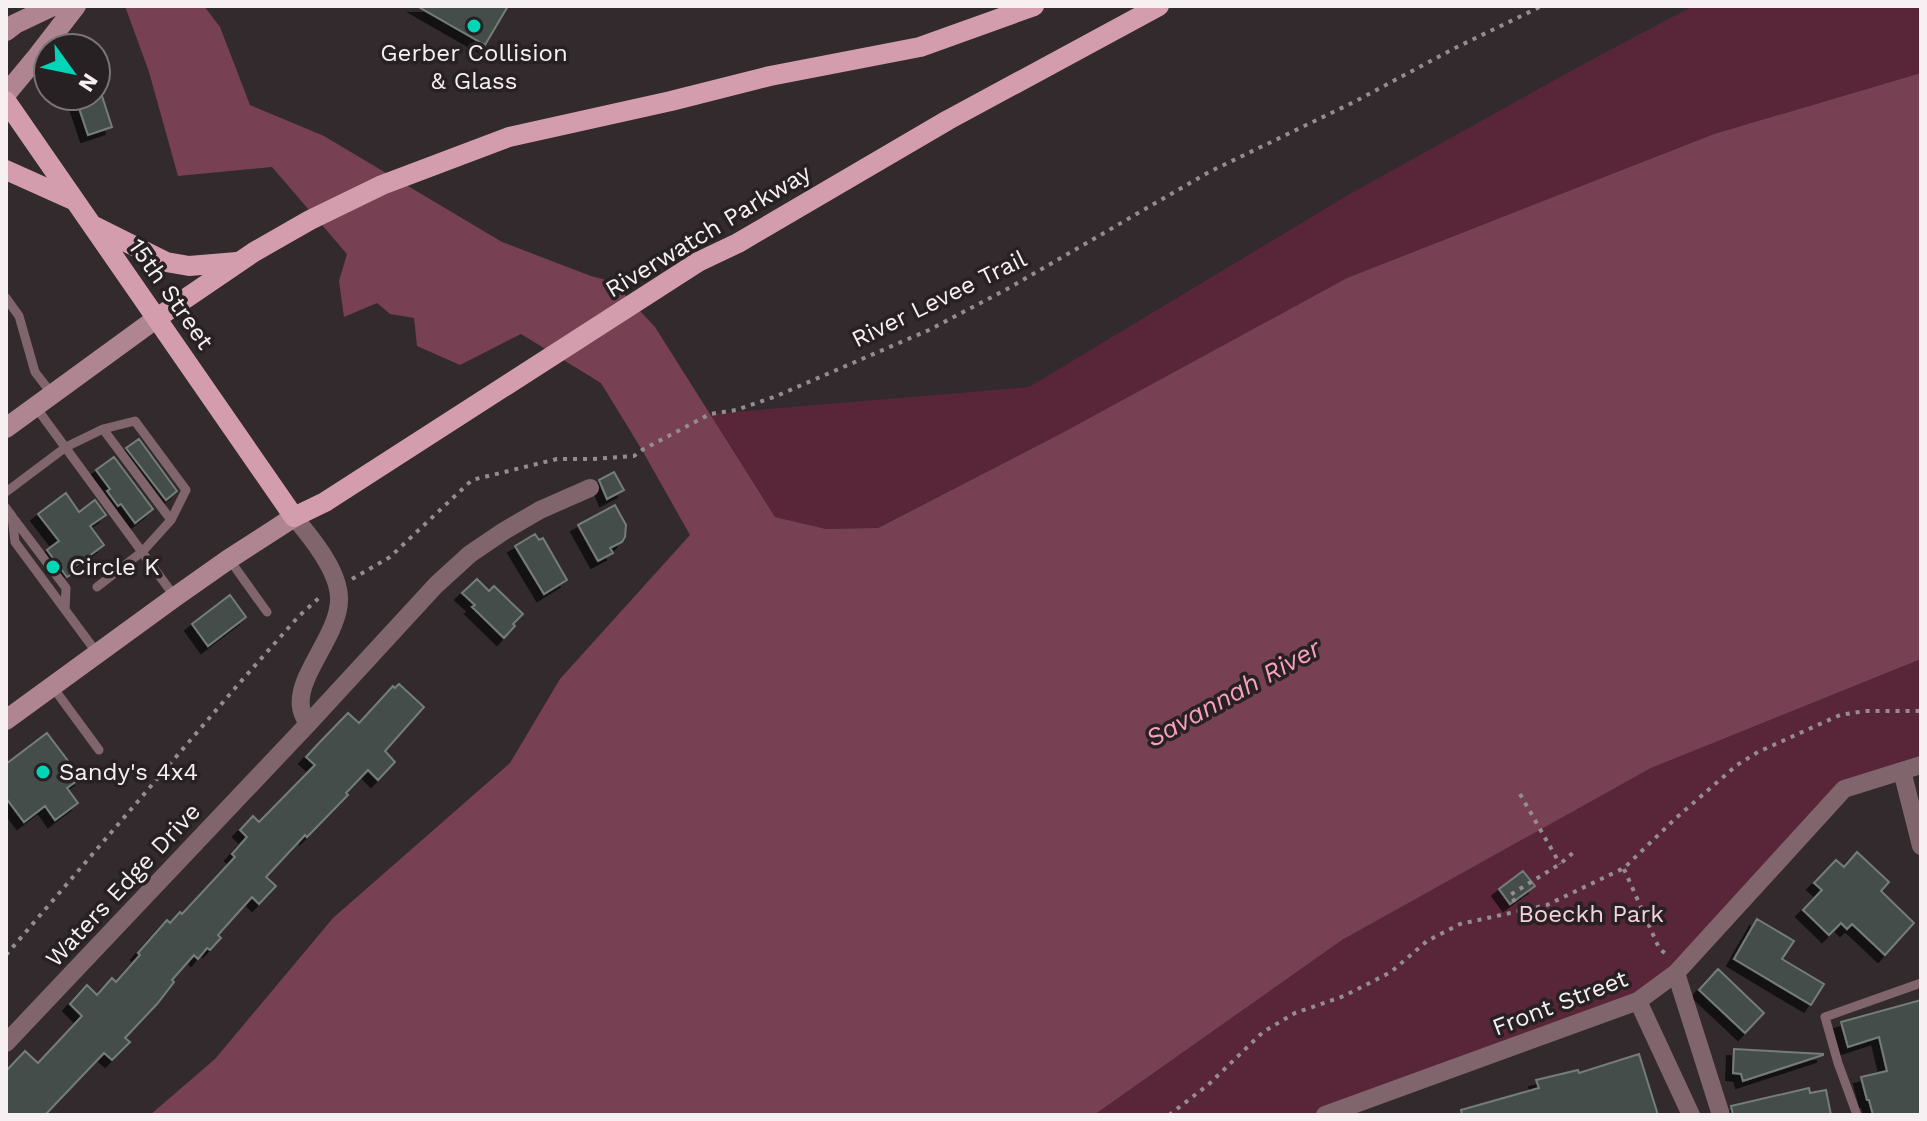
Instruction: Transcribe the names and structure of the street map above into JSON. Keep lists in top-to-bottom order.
{
  "streets": {
    "main road": ["Riverwatch Parkway", "15th Street"],
    "street": ["Waters Edge Drive", "Front Street"],
    "path": ["River Levee Trail"]
  },
  "crossings": [
    ["Riverwatch Parkway", "15th Street"]
  ],
  "water": ["Savannah River"],
  "parks": ["Boeckh Park"],
  "places": ["Gerber Collision & Glass", "Circle K", "Sandy's 4x4"],
  "north": "bottom right"
}
